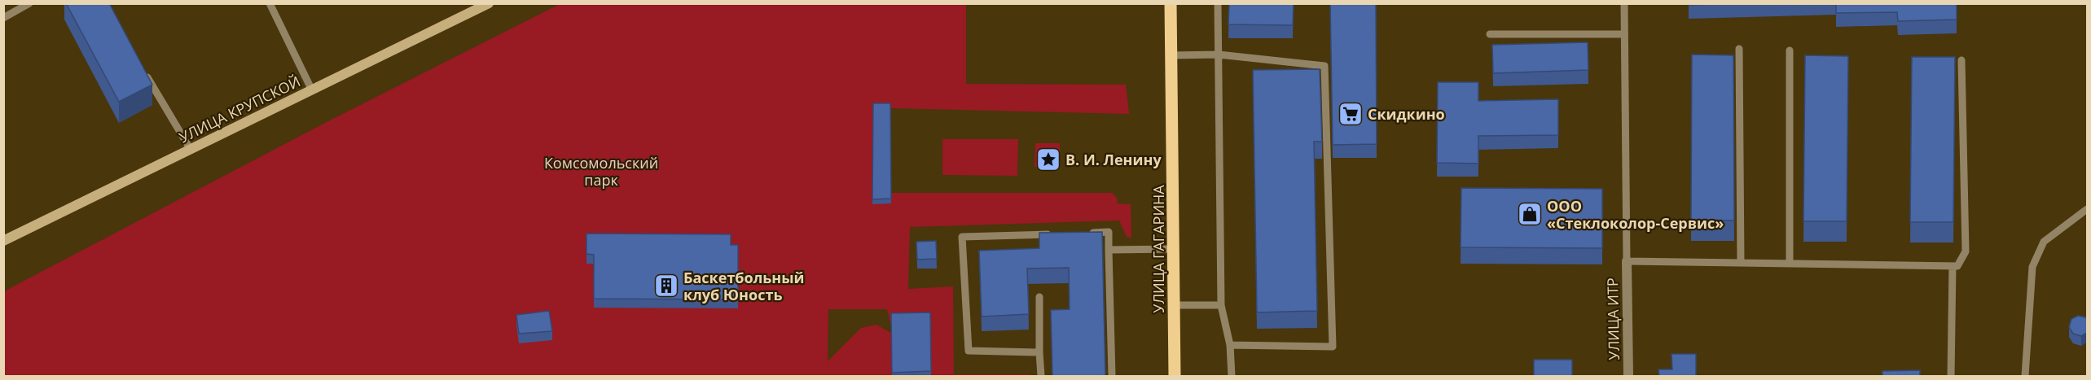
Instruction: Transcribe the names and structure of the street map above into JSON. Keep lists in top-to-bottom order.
{
  "streets": {
    "main road": ["УЛИЦА КРУПСКОЙ", "УЛИЦА ГАГАРИНА"],
    "street": ["УЛИЦА ИТР"]
  },
  "parks": ["Комсомольский парк"],
  "places": {
    "supermarket": ["Скидкино"],
    "place": ["В. И. Ленину"],
    "shop": ["ООО «Стеклоколор-Сервис»"],
    "building": ["Баскетбольный клуб Юность"]
  }
}
